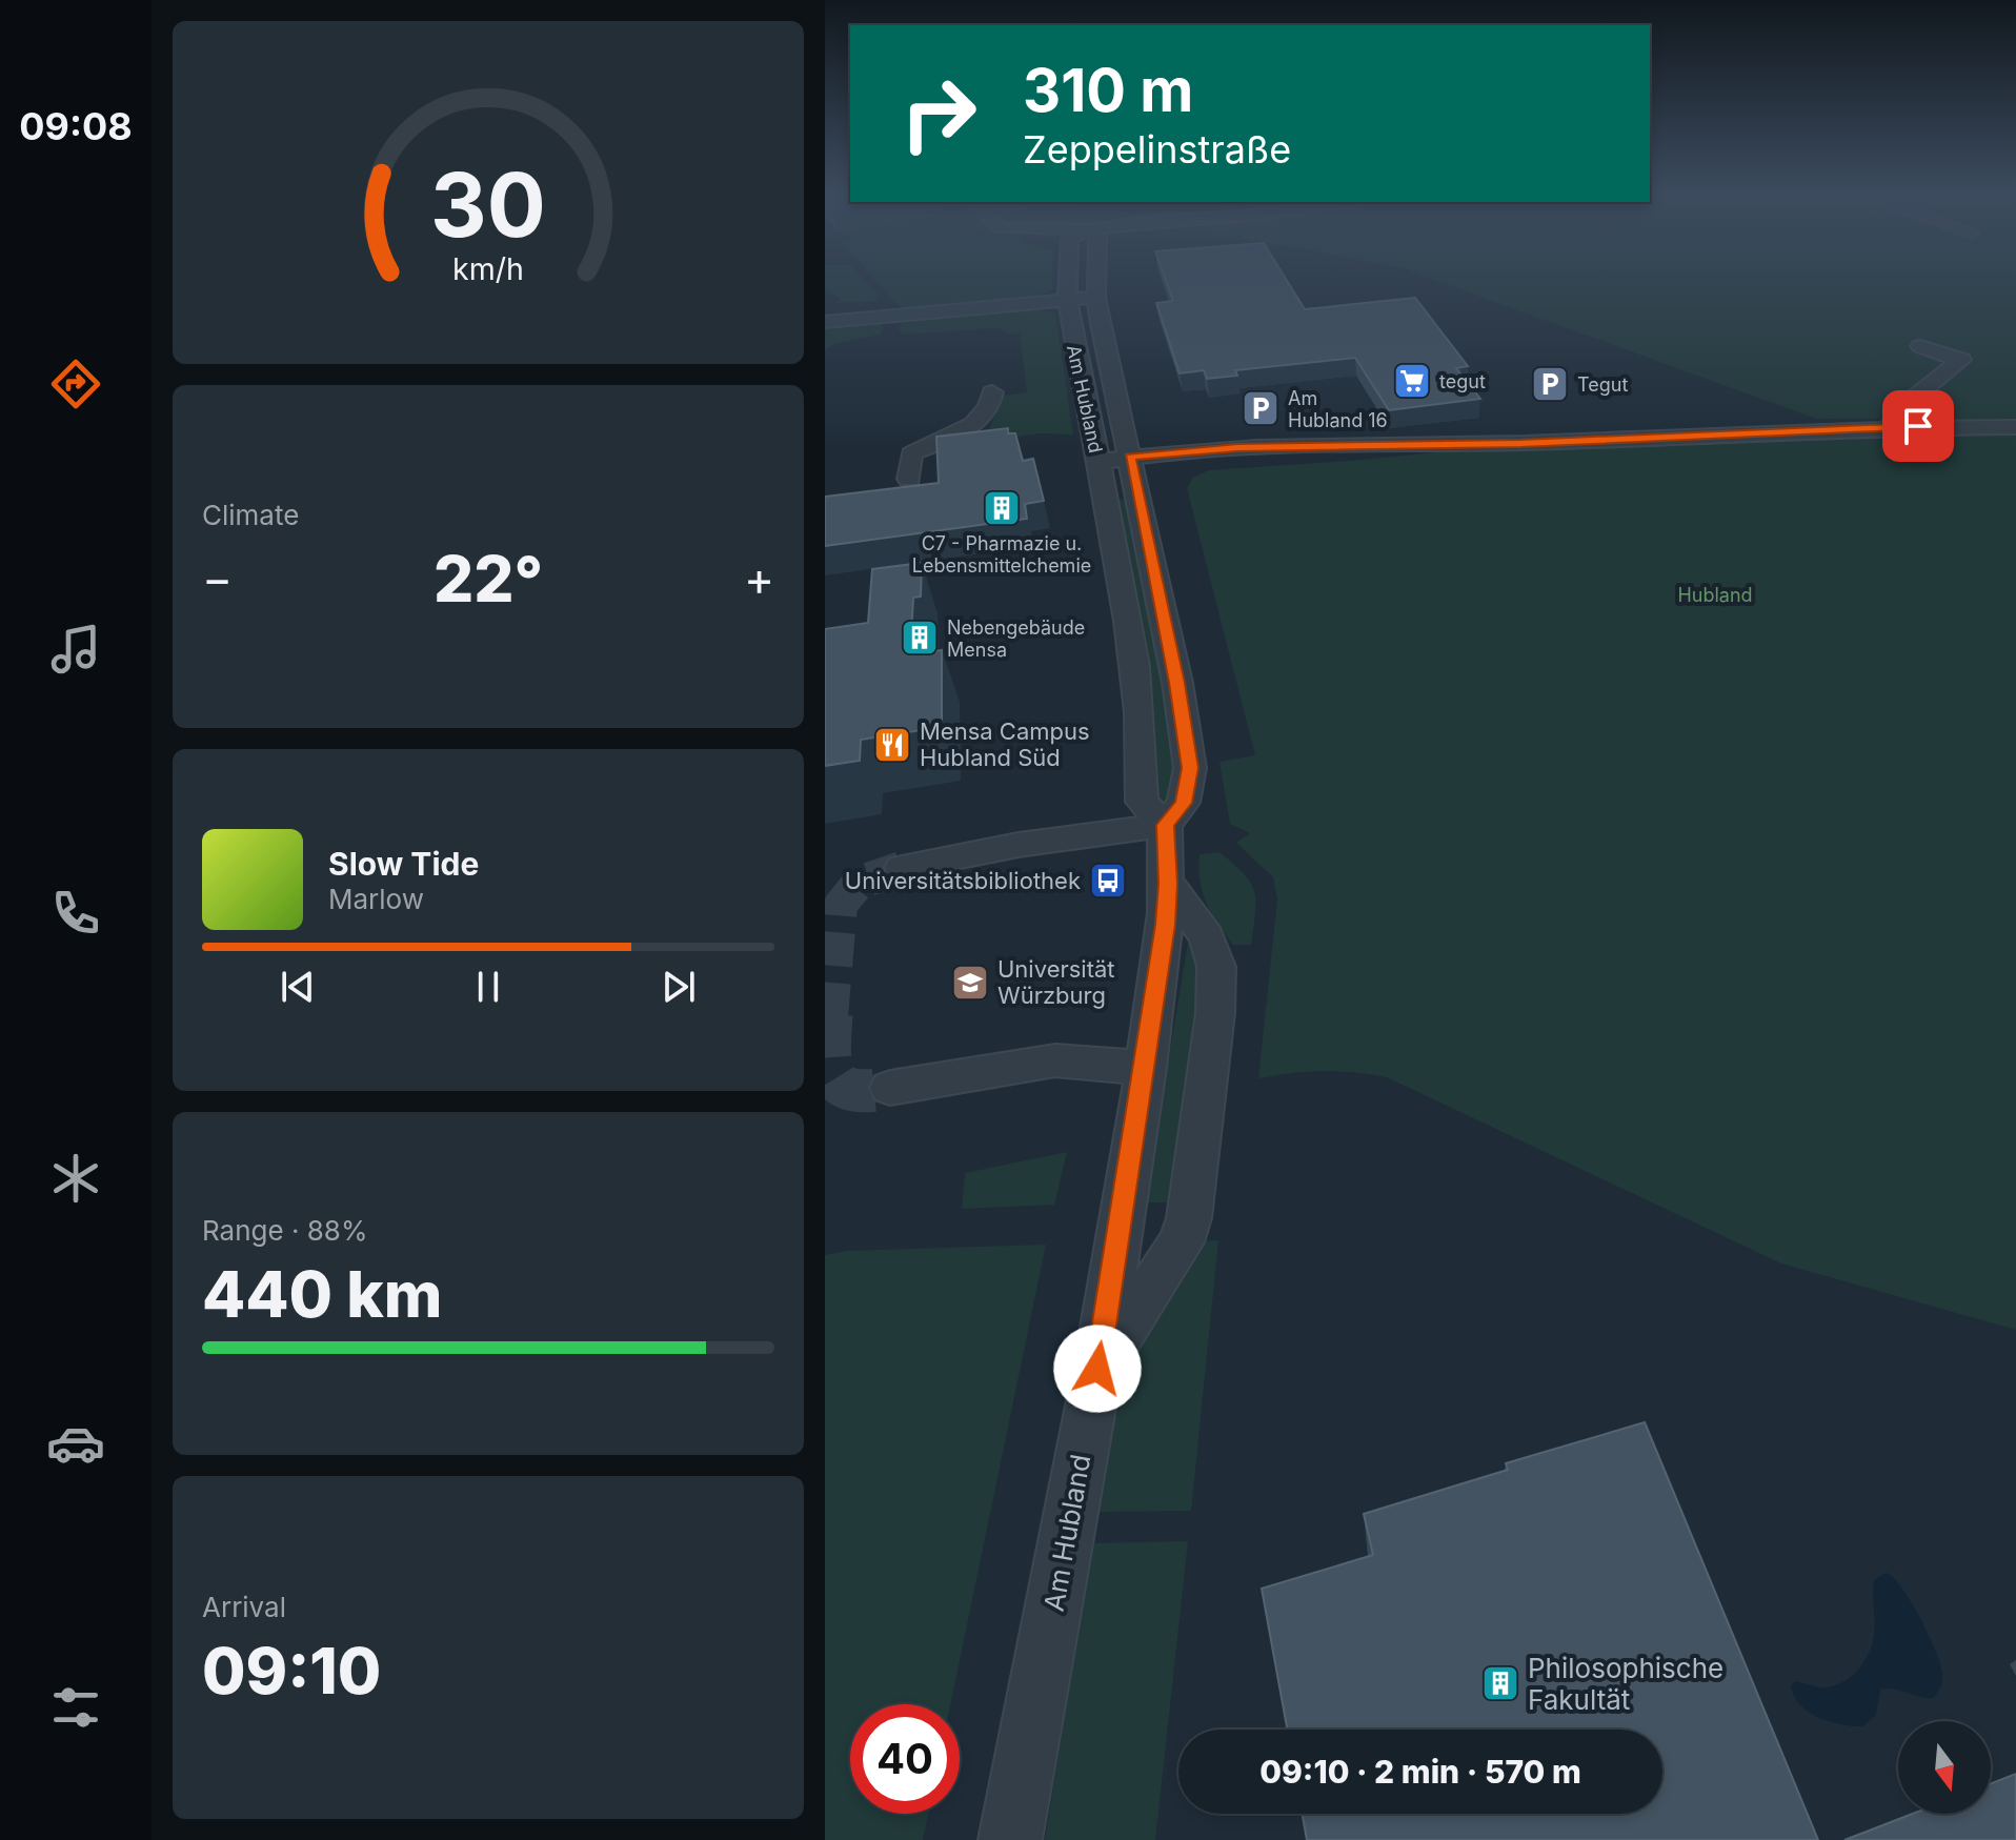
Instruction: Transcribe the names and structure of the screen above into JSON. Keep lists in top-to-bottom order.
{
  "streets": {
    "street": ["Am Hubland"]
  },
  "parks": ["Hubland"],
  "places": {
    "supermarket": ["tegut"],
    "parking": ["Tegut", "Am Hubland 16"],
    "building": ["C7 - Pharmazie u. Lebensmittelchemie", "Nebengebäude Mensa", "Philosophische Fakultät"],
    "restaurant": ["Mensa Campus Hubland Süd"],
    "bus stop": ["Universitätsbibliothek"],
    "school or university": ["Universität Würzburg"]
  },
  "north": "bottom",
  "page": {
    "tabs": "09:08",
    "turn": ["310 m", "Zeppelinstraße"],
    "tile": [
      "Climate",
      ["Range · 88%", "440 km"],
      ["Arrival", "09:10"]
    ],
    "heat": ["−", "22°", "+"],
    "song": ["Slow Tide", "Marlow"],
    "limit": "40",
    "trip": "09:10 · 2 min · 570 m",
    "gauge": ["30", "km/h"]
  }
}
